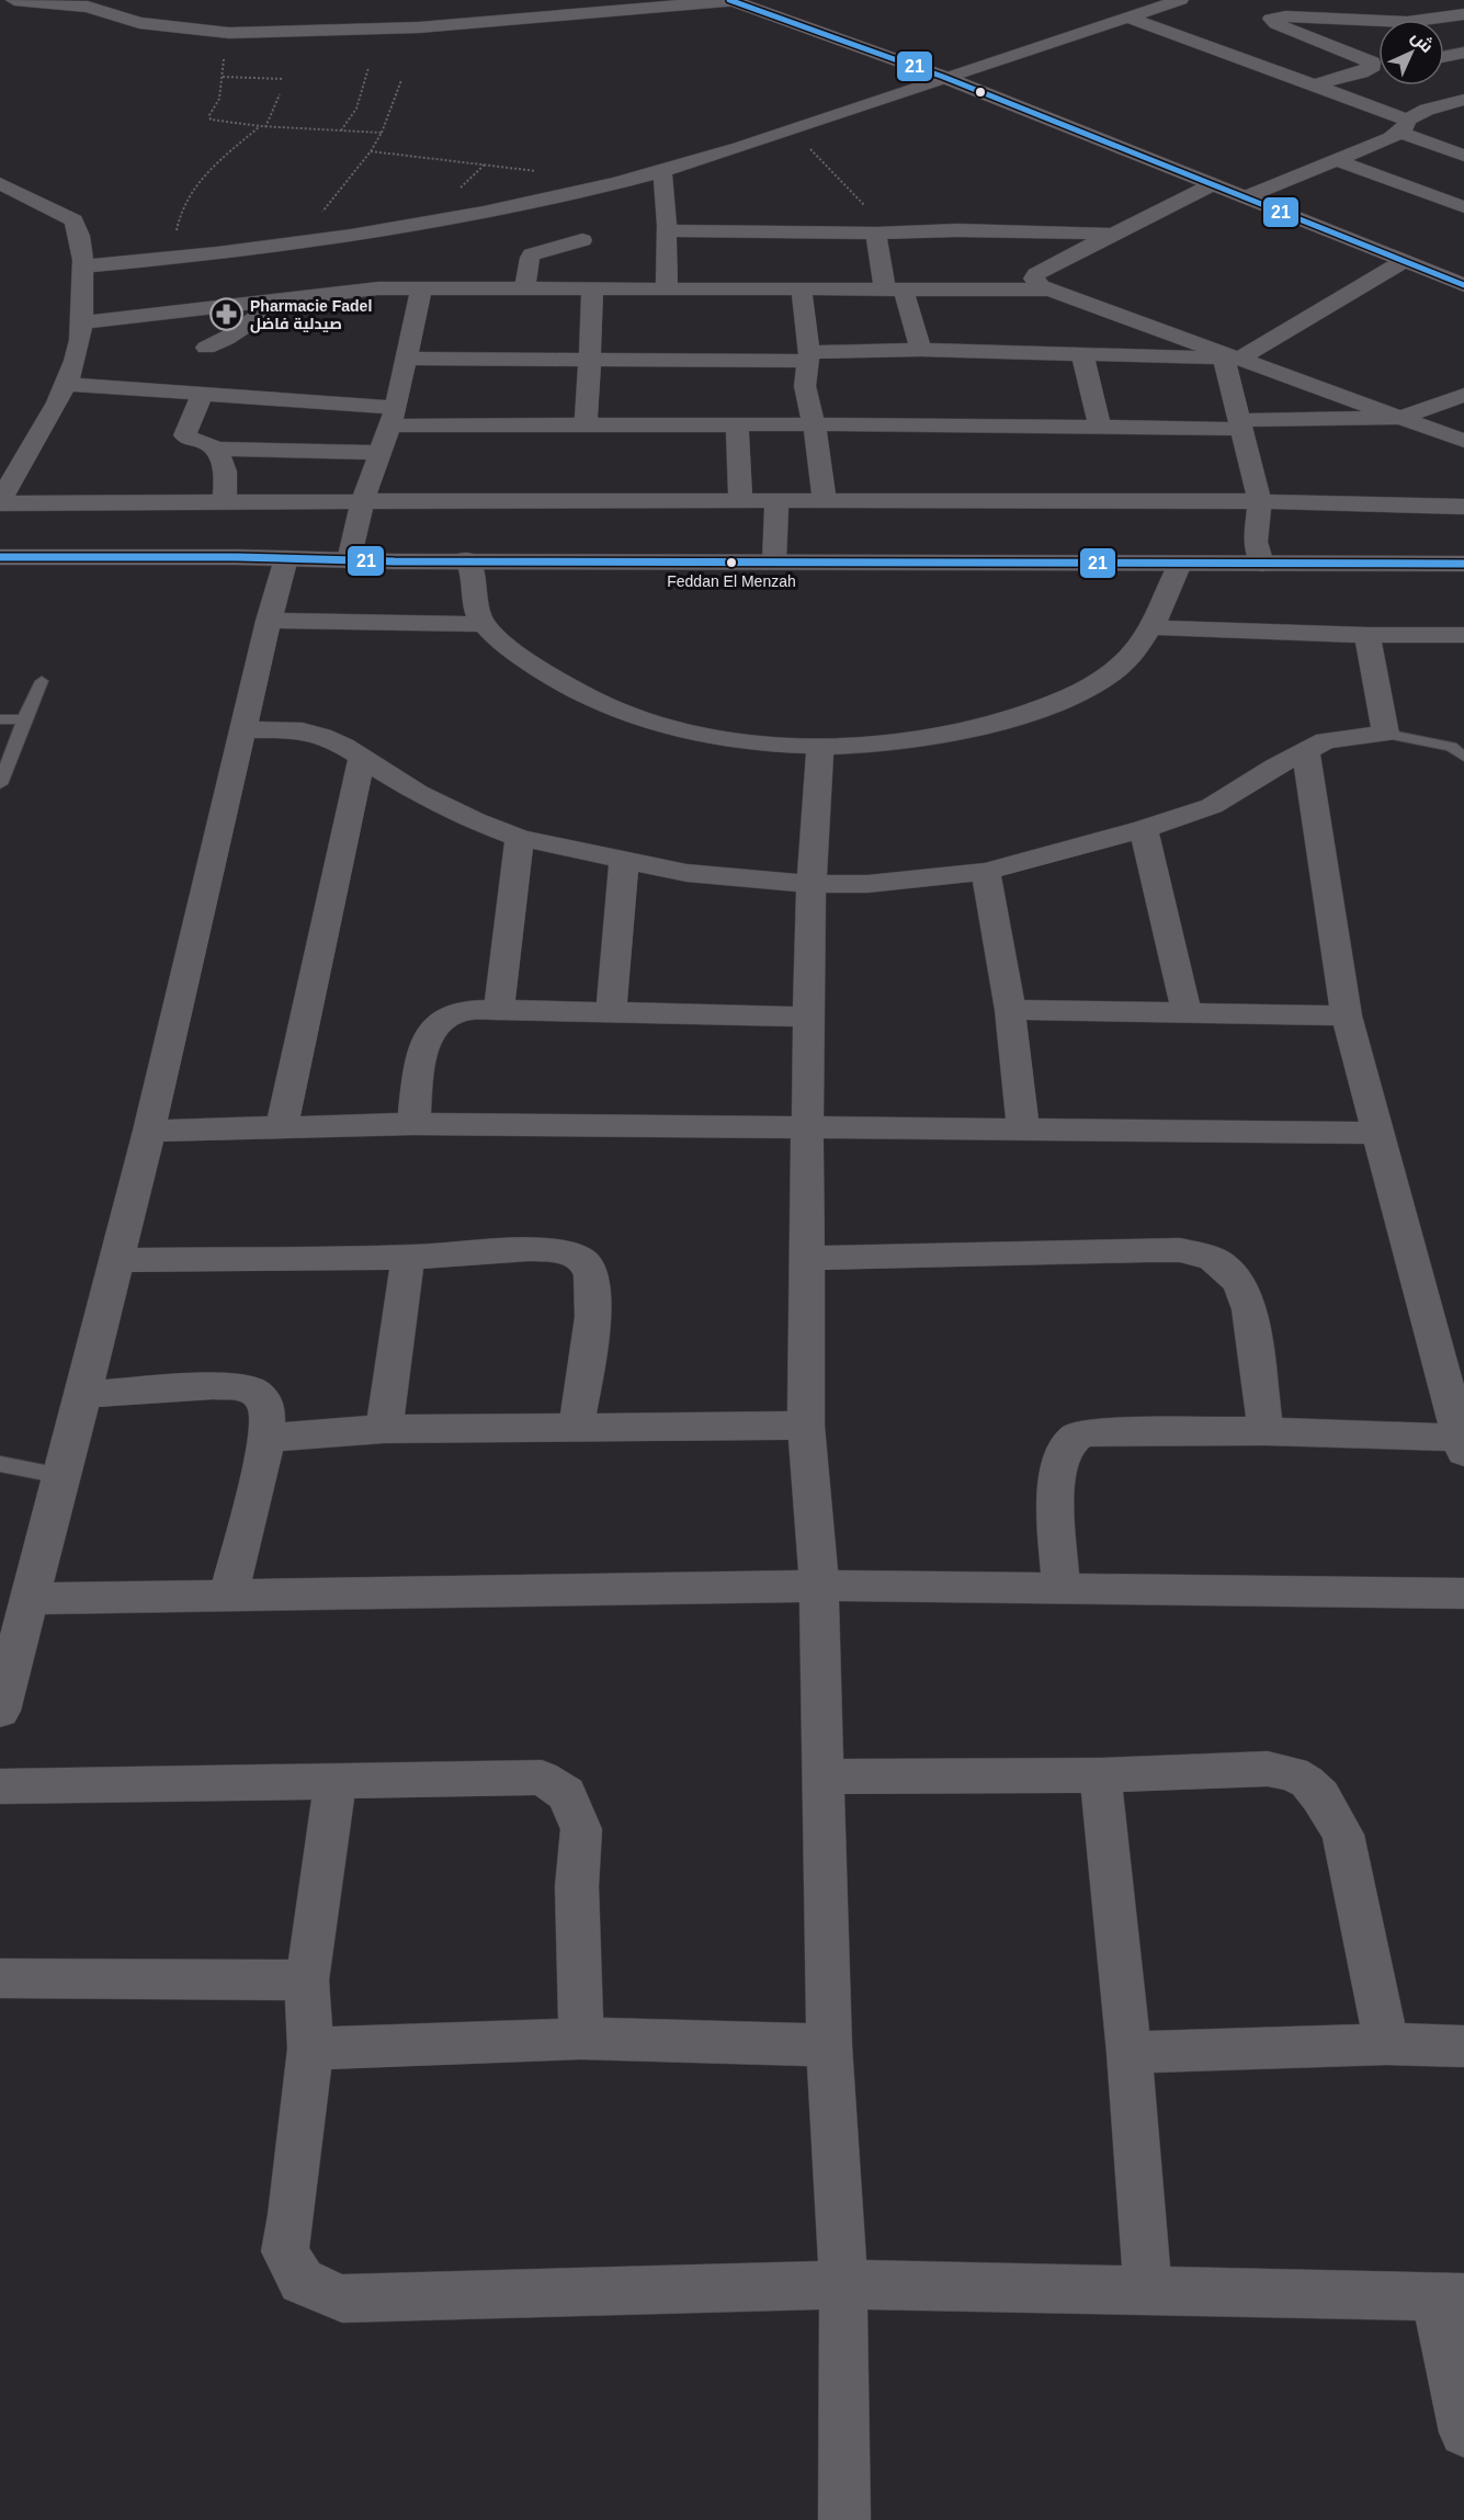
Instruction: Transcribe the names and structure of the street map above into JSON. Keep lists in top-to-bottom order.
{
  "places": {
    "pharmacy": ["Pharmacie Fadel صيدلية فاضل"],
    "other": ["Feddan El Menzah"]
  },
  "lines": ["transit line 21"],
  "north": "top right"
}
